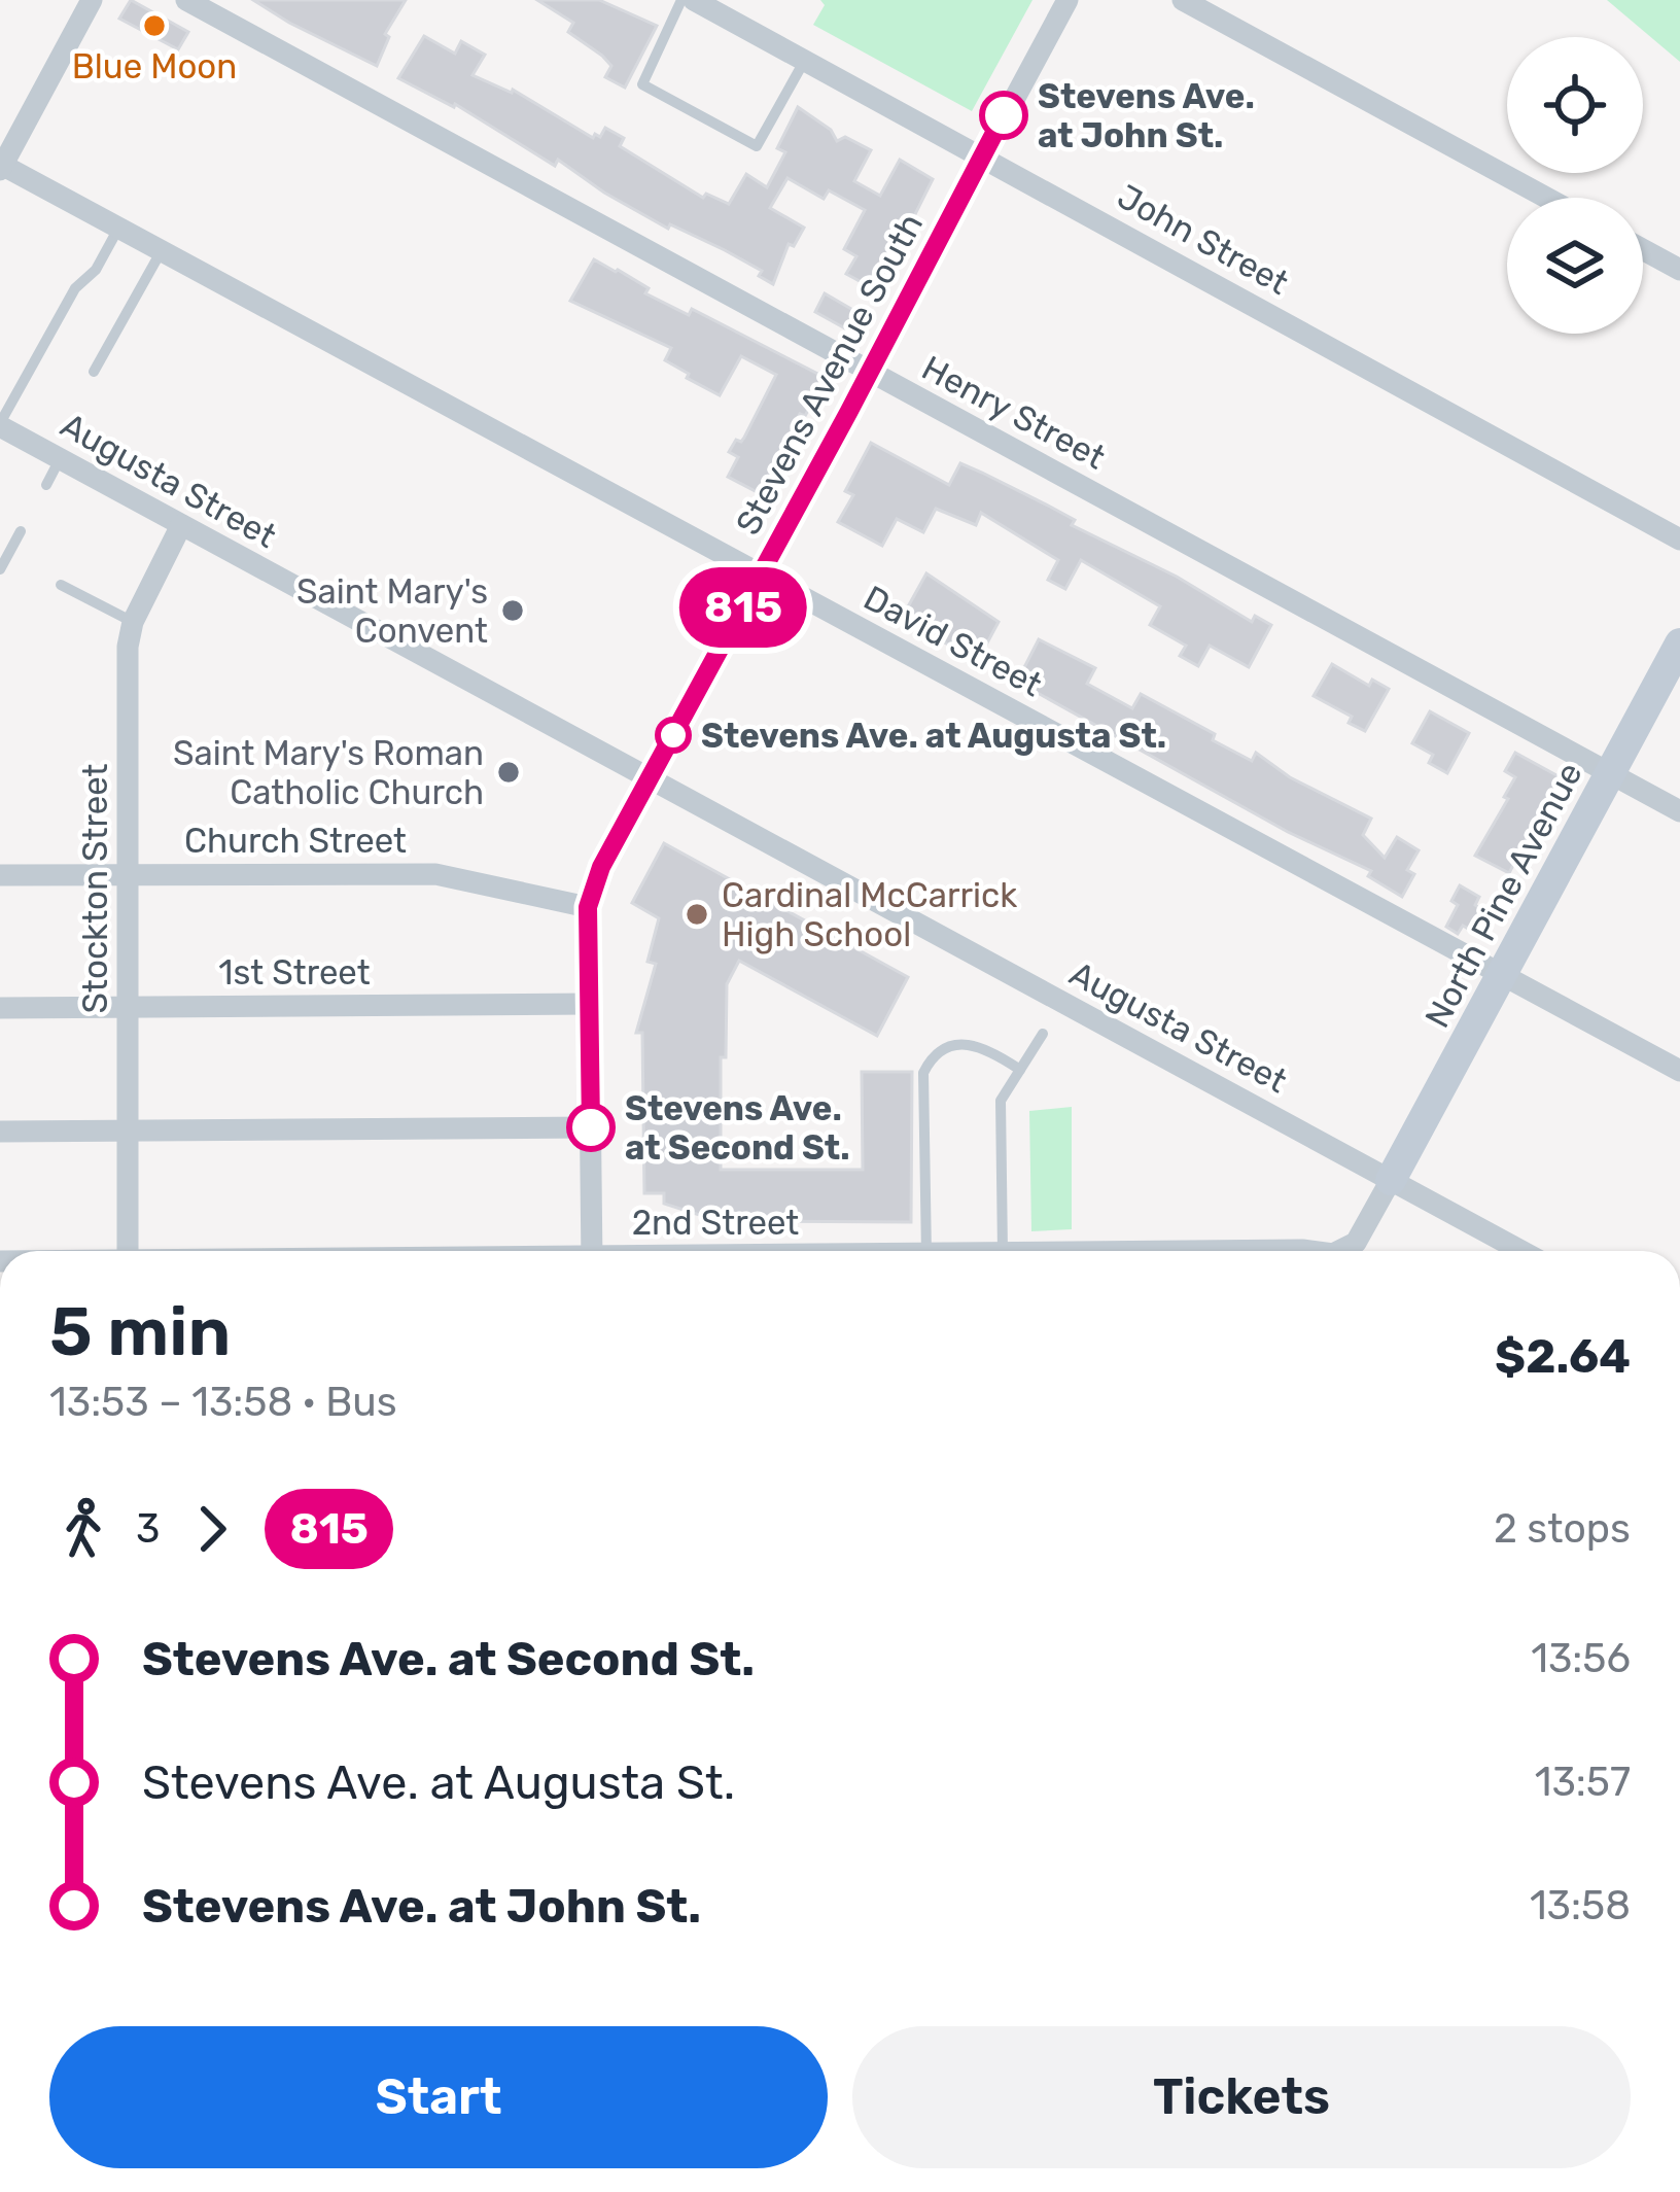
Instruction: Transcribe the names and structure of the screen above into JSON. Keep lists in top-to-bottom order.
{
  "streets": {
    "street": [
      "John Street",
      "Stevens Avenue South",
      "Henry Street",
      "Augusta Street",
      "David Street",
      "Church Street",
      "Stockton Street",
      "North Pine Avenue",
      "1st Street",
      "2nd Street"
    ]
  },
  "crossings": [
    ["John Street", "Stevens Avenue South"],
    ["Stevens Avenue South", "Henry Street"],
    ["Stevens Avenue South", "Augusta Street"],
    ["Stevens Avenue South", "David Street"],
    ["Stevens Avenue South", "Church Street"],
    ["Henry Street", "North Pine Avenue"],
    ["Augusta Street", "Stockton Street"],
    ["Augusta Street", "North Pine Avenue"],
    ["Augusta Street", "2nd Street"],
    ["David Street", "North Pine Avenue"],
    ["Church Street", "Stockton Street"],
    ["Stockton Street", "1st Street"],
    ["North Pine Avenue", "2nd Street"]
  ],
  "places": [
    "Blue Moon",
    "Stevens Ave. at John St.",
    "Saint Mary's Convent",
    "Stevens Ave. at Augusta St.",
    "Saint Mary's Roman Catholic Church",
    "Cardinal McCarrick High School",
    "Stevens Ave. at Second St."
  ],
  "lines": ["bus line 815"],
  "page": {
    "on_map": "815",
    "heading": ["5 min", "13:53 – 13:58 · Bus", "$2.64"],
    "legs": ["3", "815", "2 stops"],
    "list": [
      {
        "name": "Stevens Ave. at Second St.",
        "value": "13:56"
      },
      {
        "name": "Stevens Ave. at Augusta St.",
        "value": "13:57"
      },
      {
        "name": "Stevens Ave. at John St.",
        "value": "13:58"
      }
    ],
    "buttons": ["Start", "Tickets"]
  }
}
